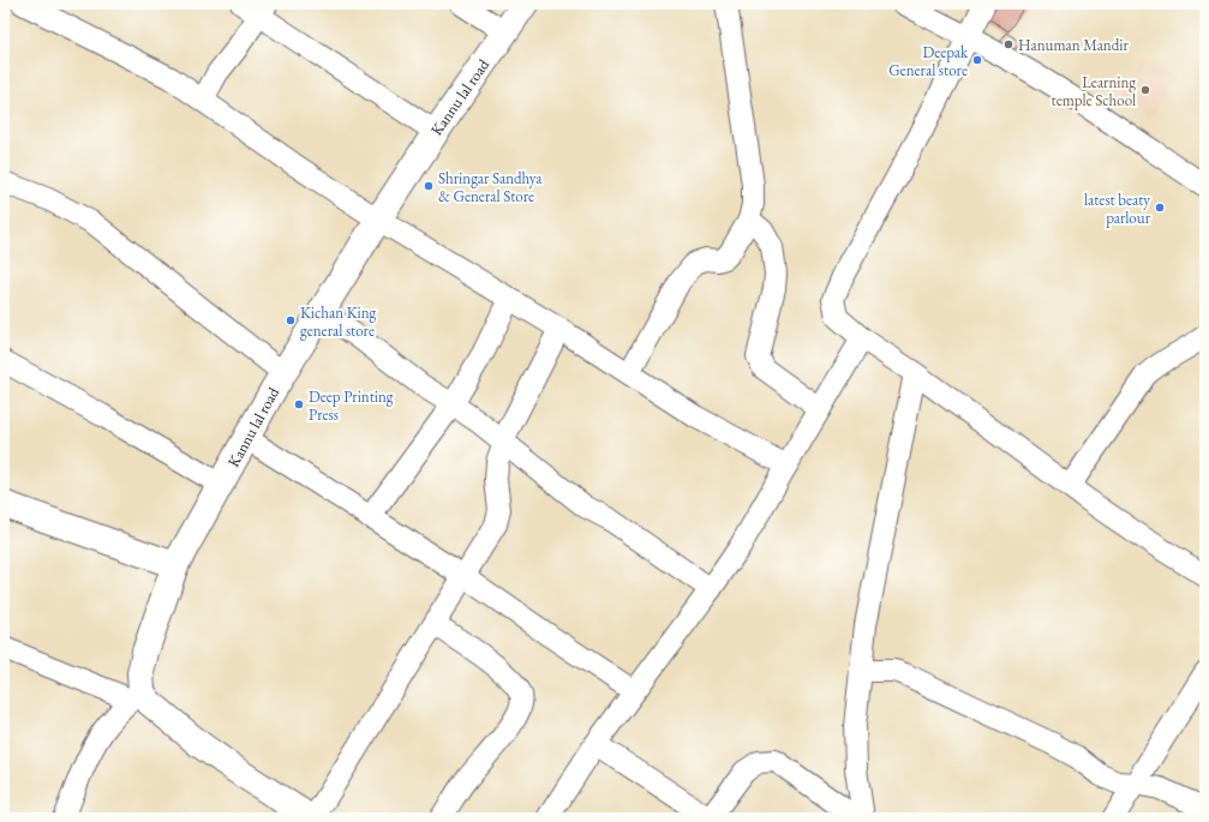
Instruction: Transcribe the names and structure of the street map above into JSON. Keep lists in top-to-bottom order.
{
  "streets": {
    "street": ["Kannu lal road"]
  },
  "places": [
    "Hanuman Mandir",
    "Deepak General store",
    "Learning temple School",
    "Shringar Sandhya & General Store",
    "latest beaty parlour",
    "Kichan King general store",
    "Deep Printing Press"
  ]
}
